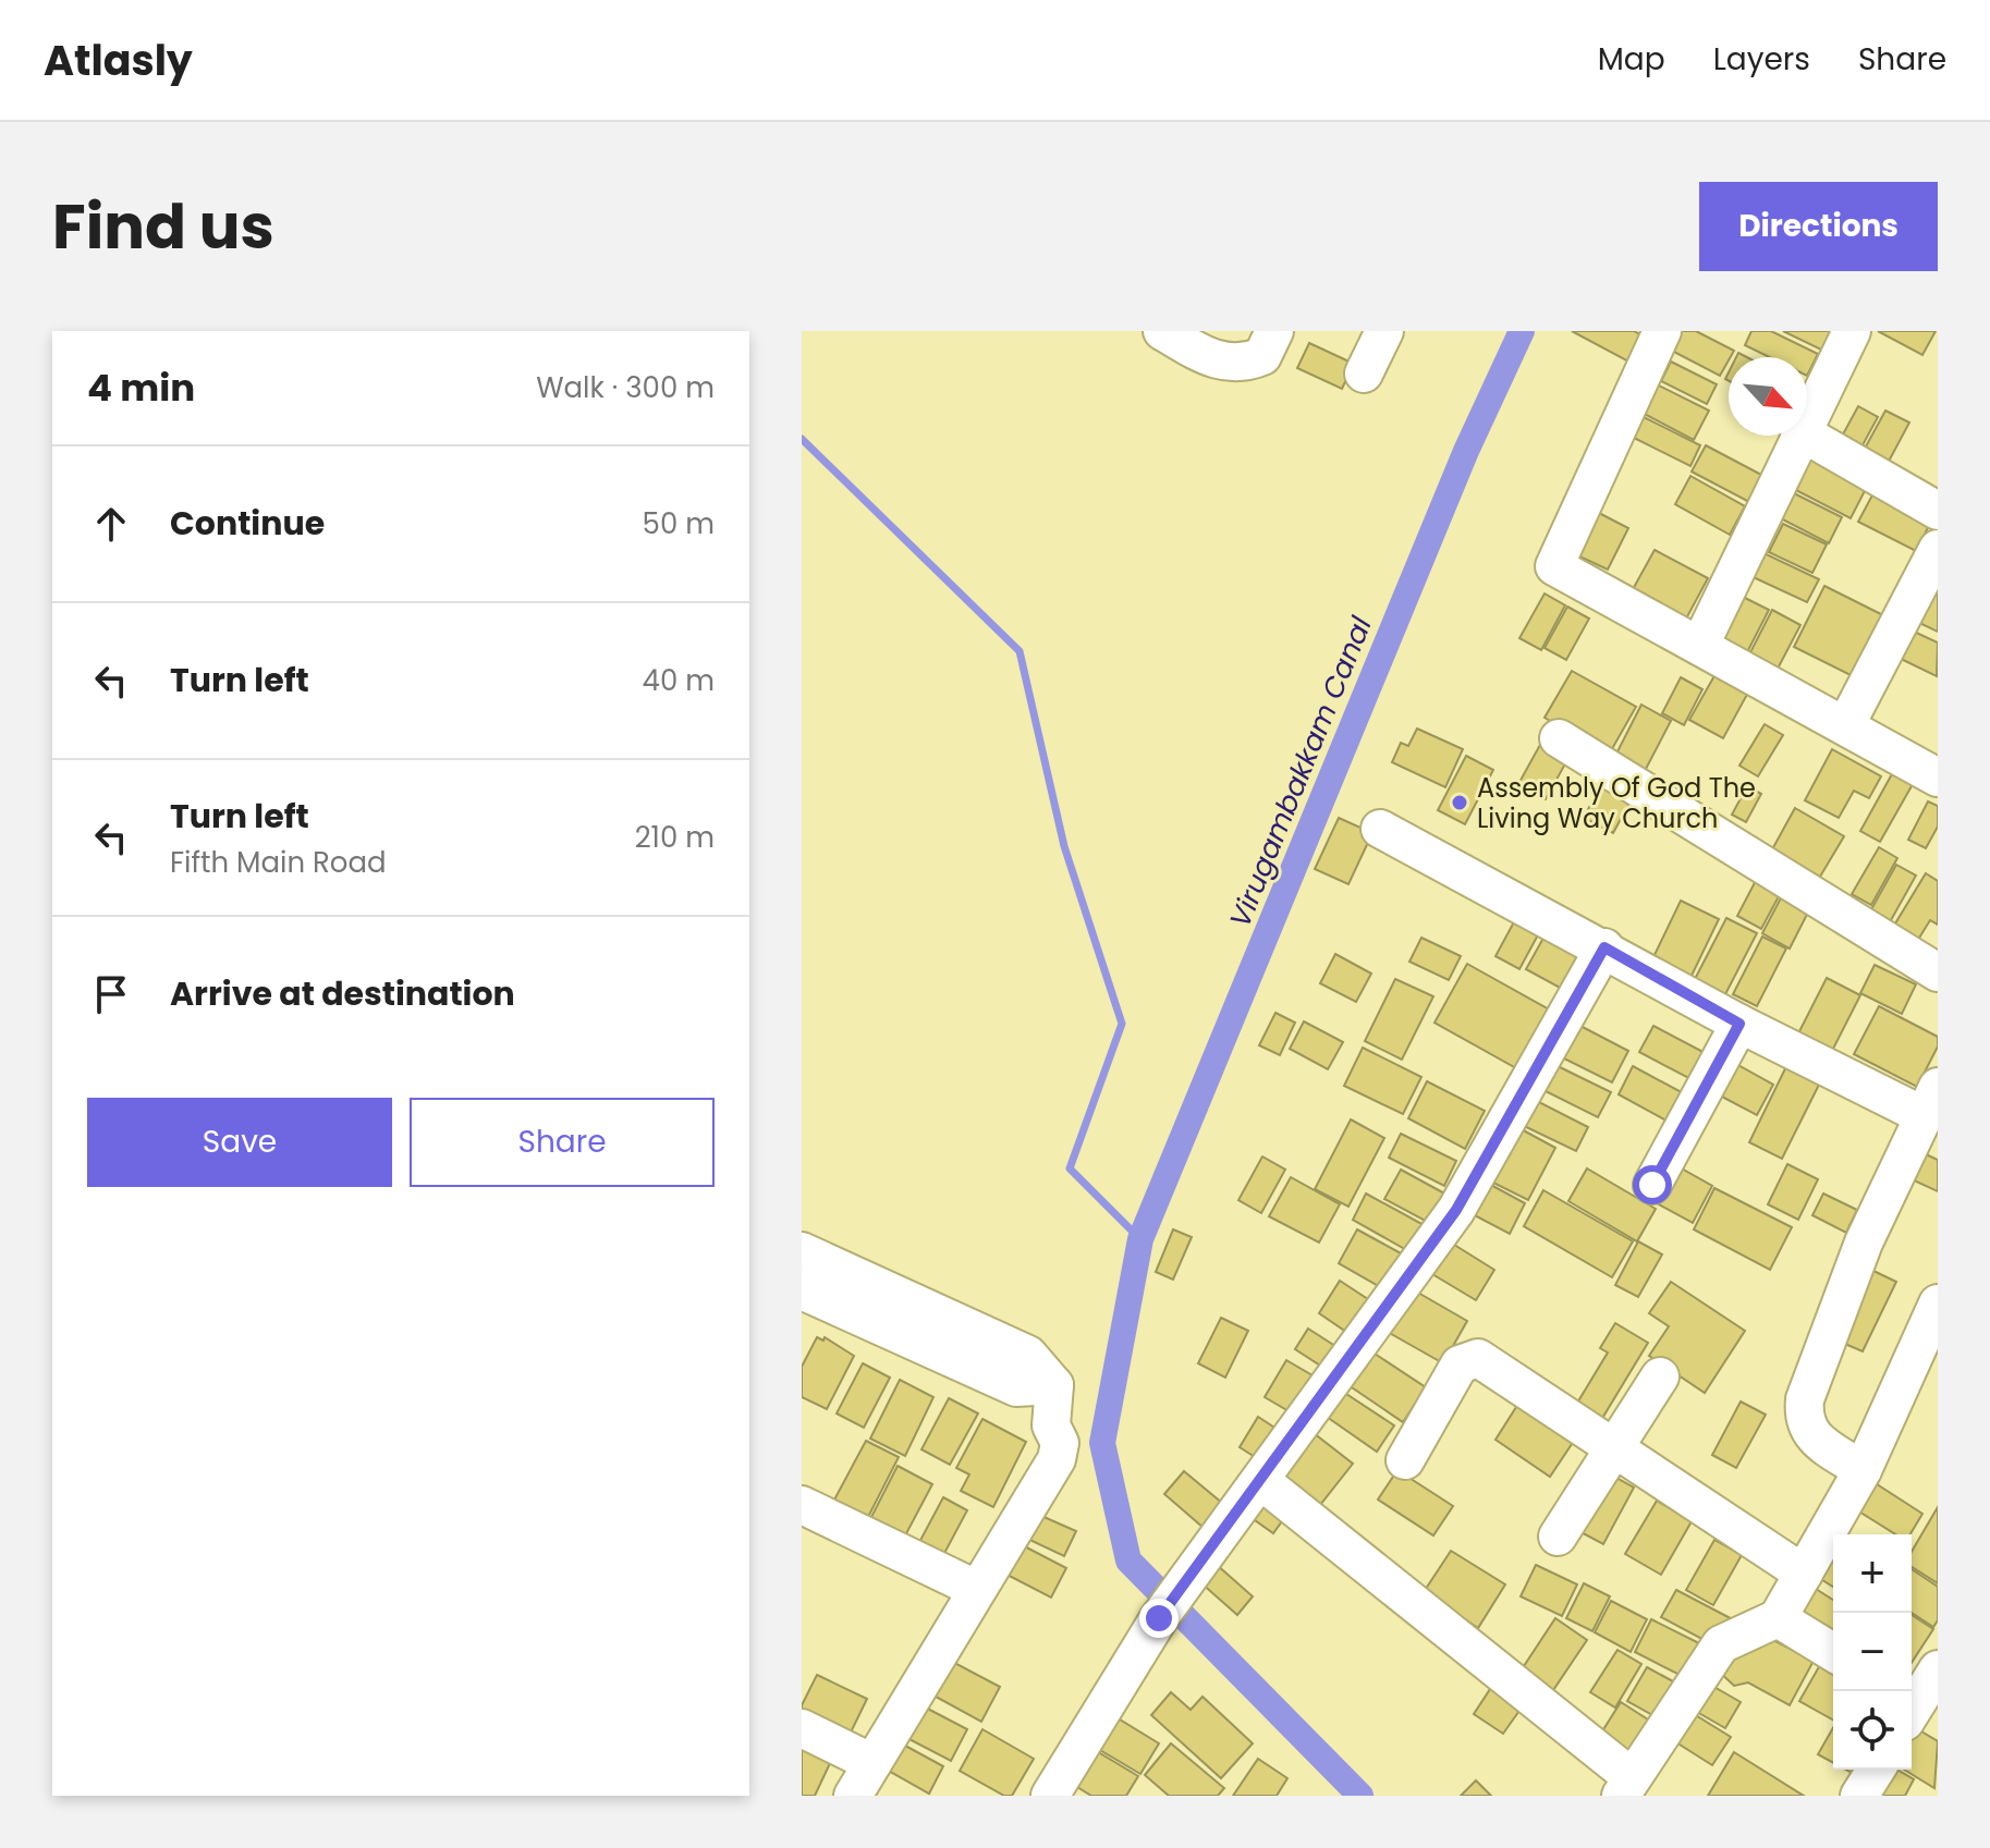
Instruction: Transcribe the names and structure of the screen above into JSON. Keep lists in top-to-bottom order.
{
  "water": ["Virugambakkam Canal"],
  "places": ["Assembly Of God The Living Way Church"],
  "north": "bottom right",
  "page": {
    "header": "Atlasly",
    "nav": ["Map", "Layers", "Share"],
    "title": "Find us",
    "buttons": [
      "Directions",
      ["Save", "Share"]
    ],
    "heading": ["4 min", "Walk · 300 m"],
    "list": [
      ["Continue", "50 m"],
      ["Turn left", "40 m"],
      ["Turn left", "Fifth Main Road", "210 m"],
      "Arrive at destination"
    ],
    "map_buttons": ["+", "−"]
  }
}
